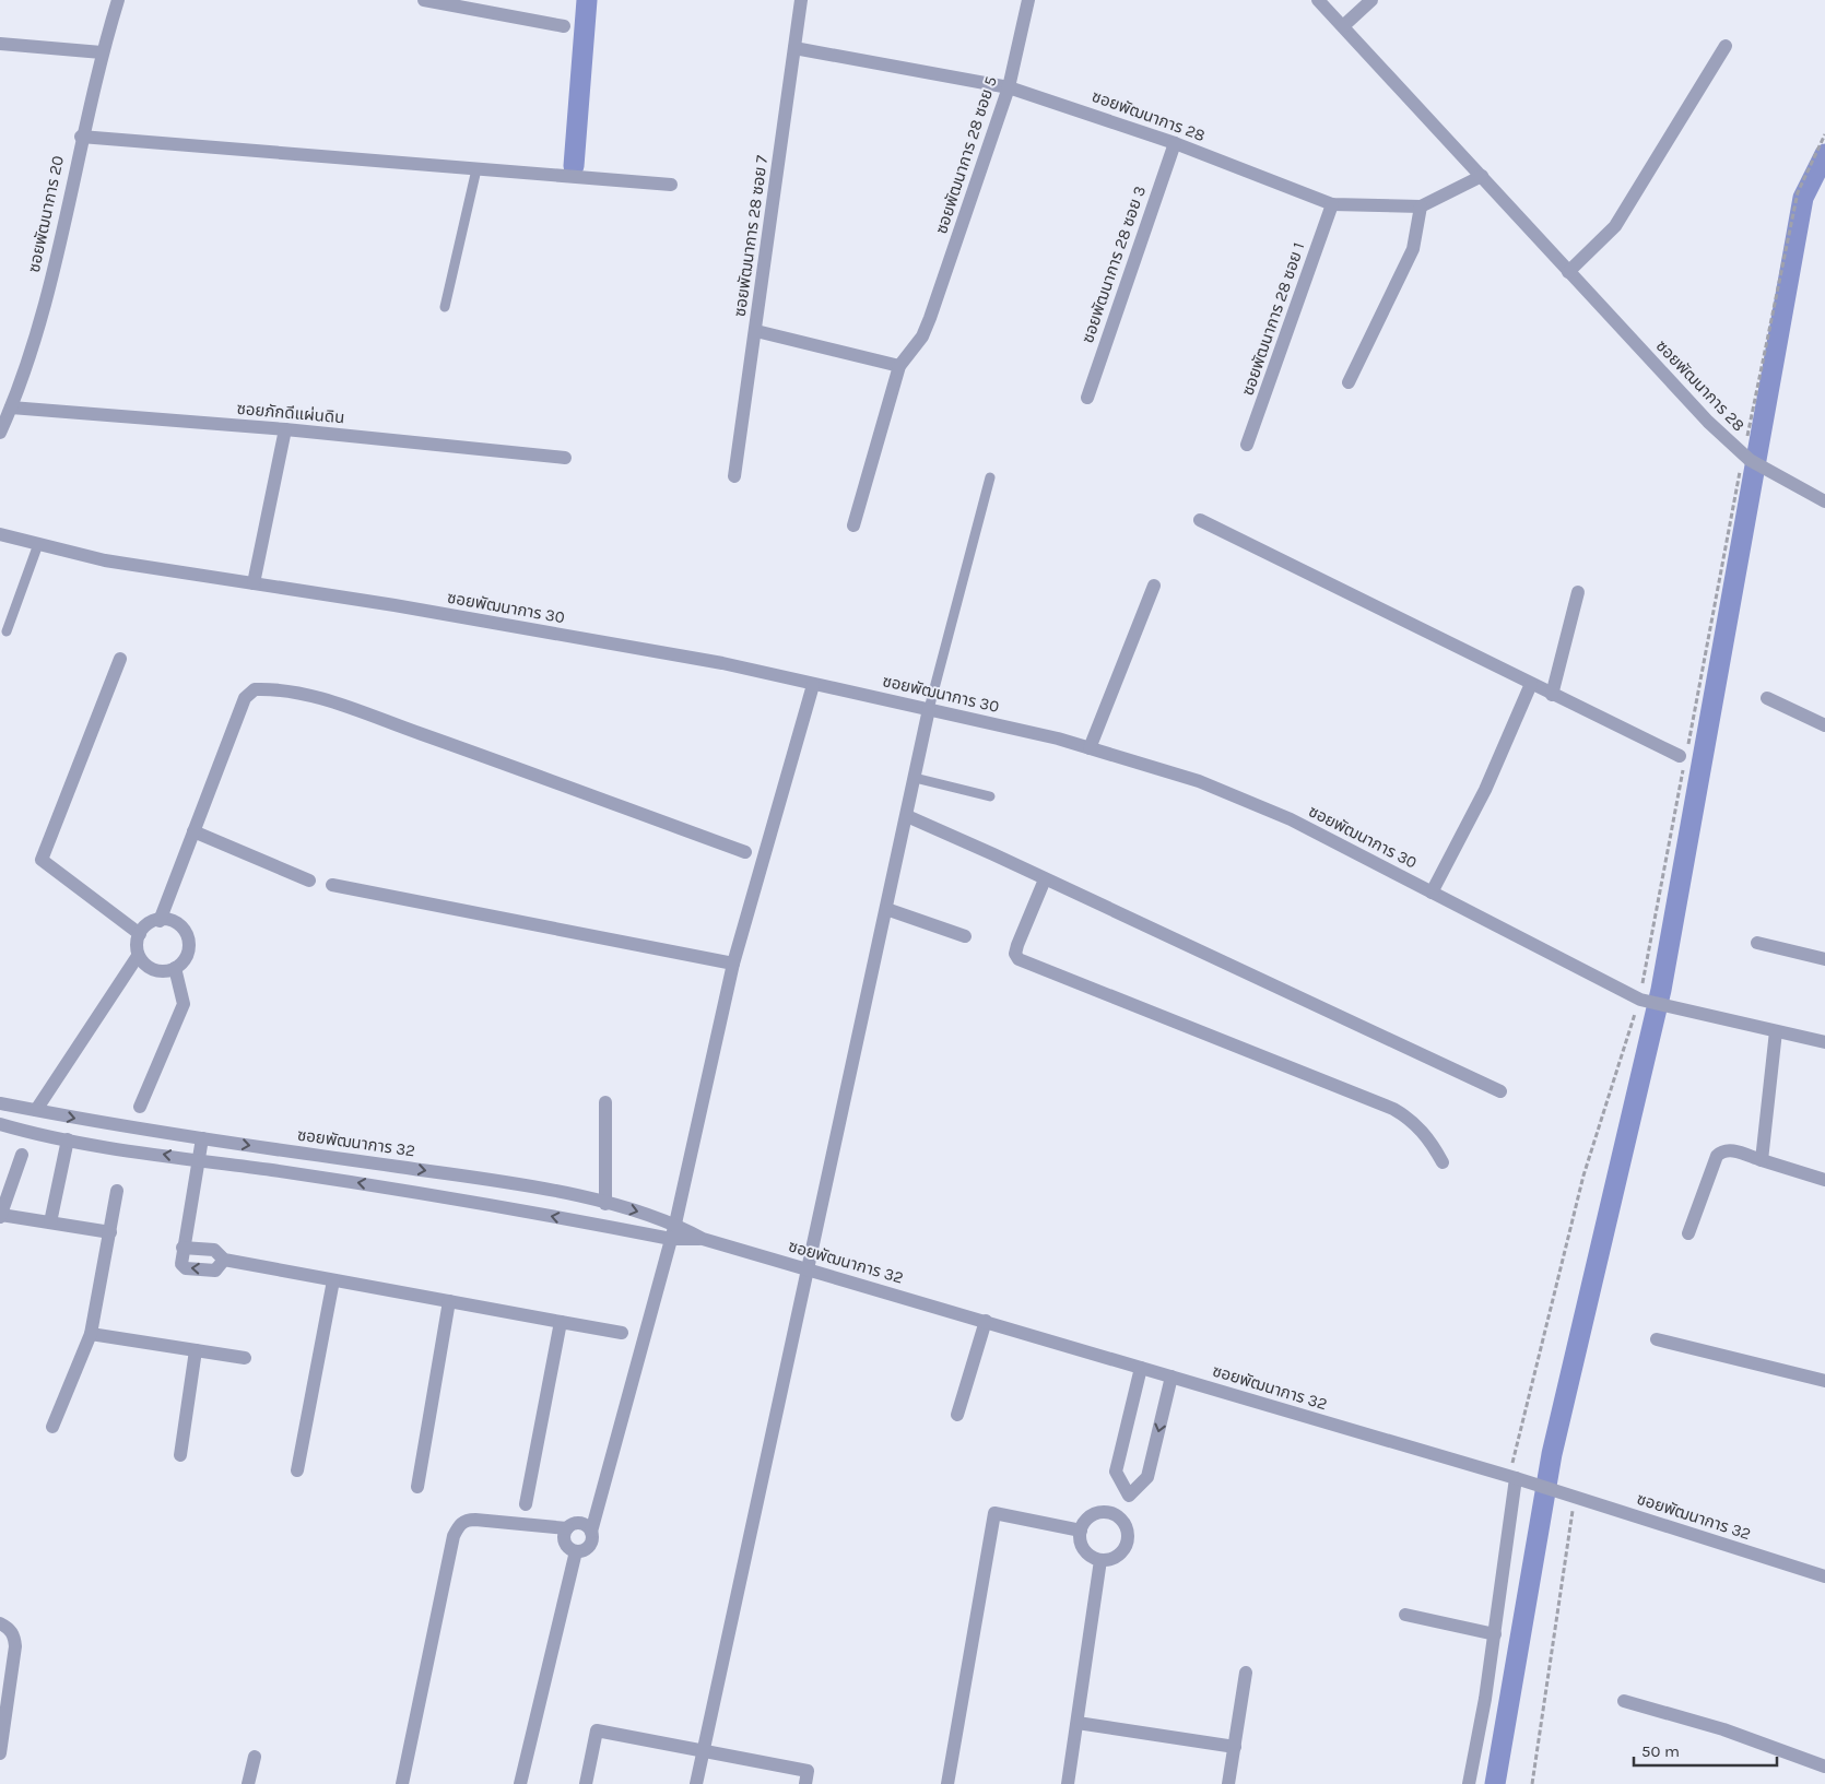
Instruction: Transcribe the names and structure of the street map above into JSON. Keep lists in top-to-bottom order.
{
  "streets": {
    "street": [
      "ซอยพัฒนาการ 28",
      "ซอยพัฒนาการ 28 ซอย 5",
      "ซอยพัฒนาการ 20",
      "ซอยพัฒนาการ 28 ซอย 7",
      "ซอยพัฒนาการ 28 ซอย 3",
      "ซอยพัฒนาการ 28 ซอย 1",
      "ซอยภักดีแผ่นดิน",
      "ซอยพัฒนาการ 30",
      "ซอยพัฒนาการ 32"
    ]
  },
  "crossings": [
    ["ซอยพัฒนาการ 28", "ซอยพัฒนาการ 28 ซอย 5"],
    ["ซอยพัฒนาการ 28", "ซอยพัฒนาการ 28 ซอย 7"],
    ["ซอยพัฒนาการ 28", "ซอยพัฒนาการ 28 ซอย 3"],
    ["ซอยพัฒนาการ 28", "ซอยพัฒนาการ 28 ซอย 1"],
    ["ซอยพัฒนาการ 20", "ซอยภักดีแผ่นดิน"]
  ],
  "scale_bar": "50 m"
}
